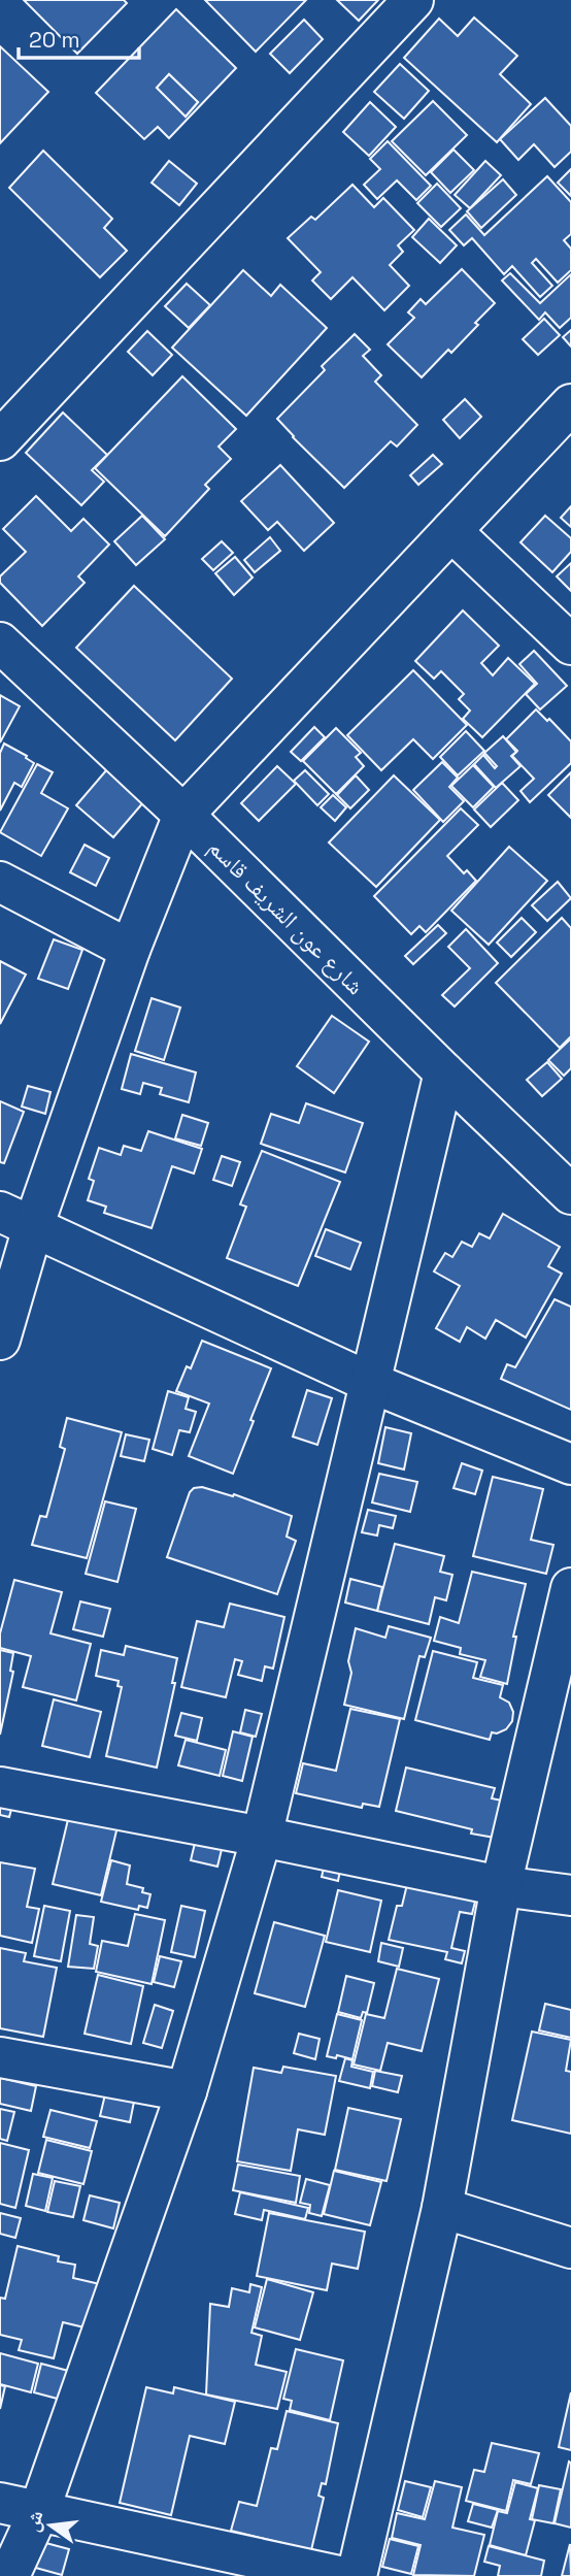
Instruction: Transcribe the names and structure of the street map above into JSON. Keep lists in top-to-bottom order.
{
  "streets": {
    "street": ["شارع عون الشريف قاسم"]
  },
  "scale_bar": "20 m",
  "north": "left"
}
